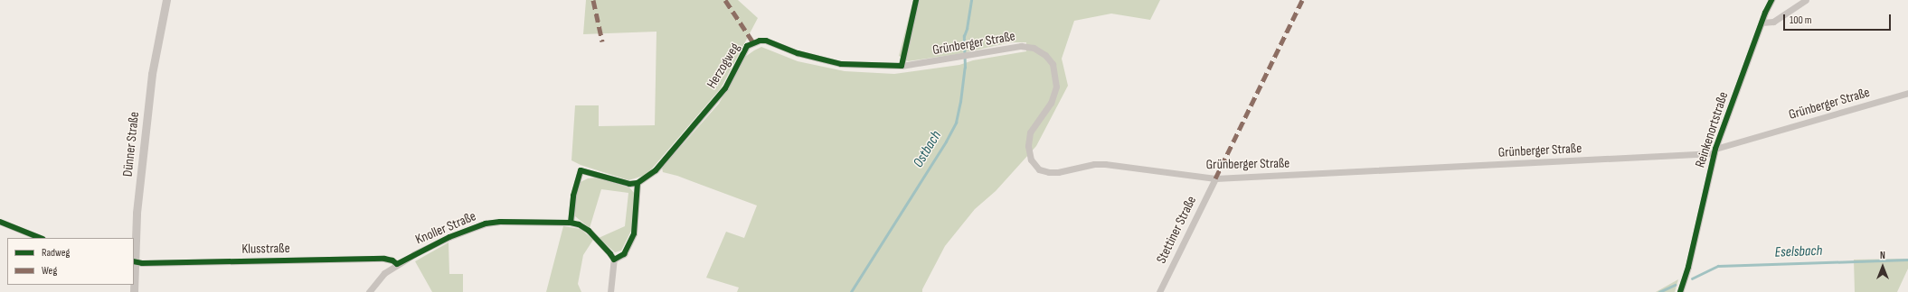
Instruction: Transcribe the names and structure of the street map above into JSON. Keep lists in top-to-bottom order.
{
  "streets": {
    "street": [
      "Grünberger Straße",
      "Herzogweg",
      "Reinkenortstraße",
      "Dünner Straße",
      "Knoller Straße",
      "Stettiner Straße",
      "Klusstraße"
    ]
  },
  "crossings": [
    ["Grünberger Straße", "Herzogweg"],
    ["Grünberger Straße", "Reinkenortstraße"],
    ["Grünberger Straße", "Stettiner Straße"],
    ["Dünner Straße", "Klusstraße"],
    ["Knoller Straße", "Klusstraße"]
  ],
  "water": ["Ostbach", "Eselsbach"],
  "legend": ["Radweg", "Weg"],
  "scale_bar": "100 m",
  "north": "top"
}
